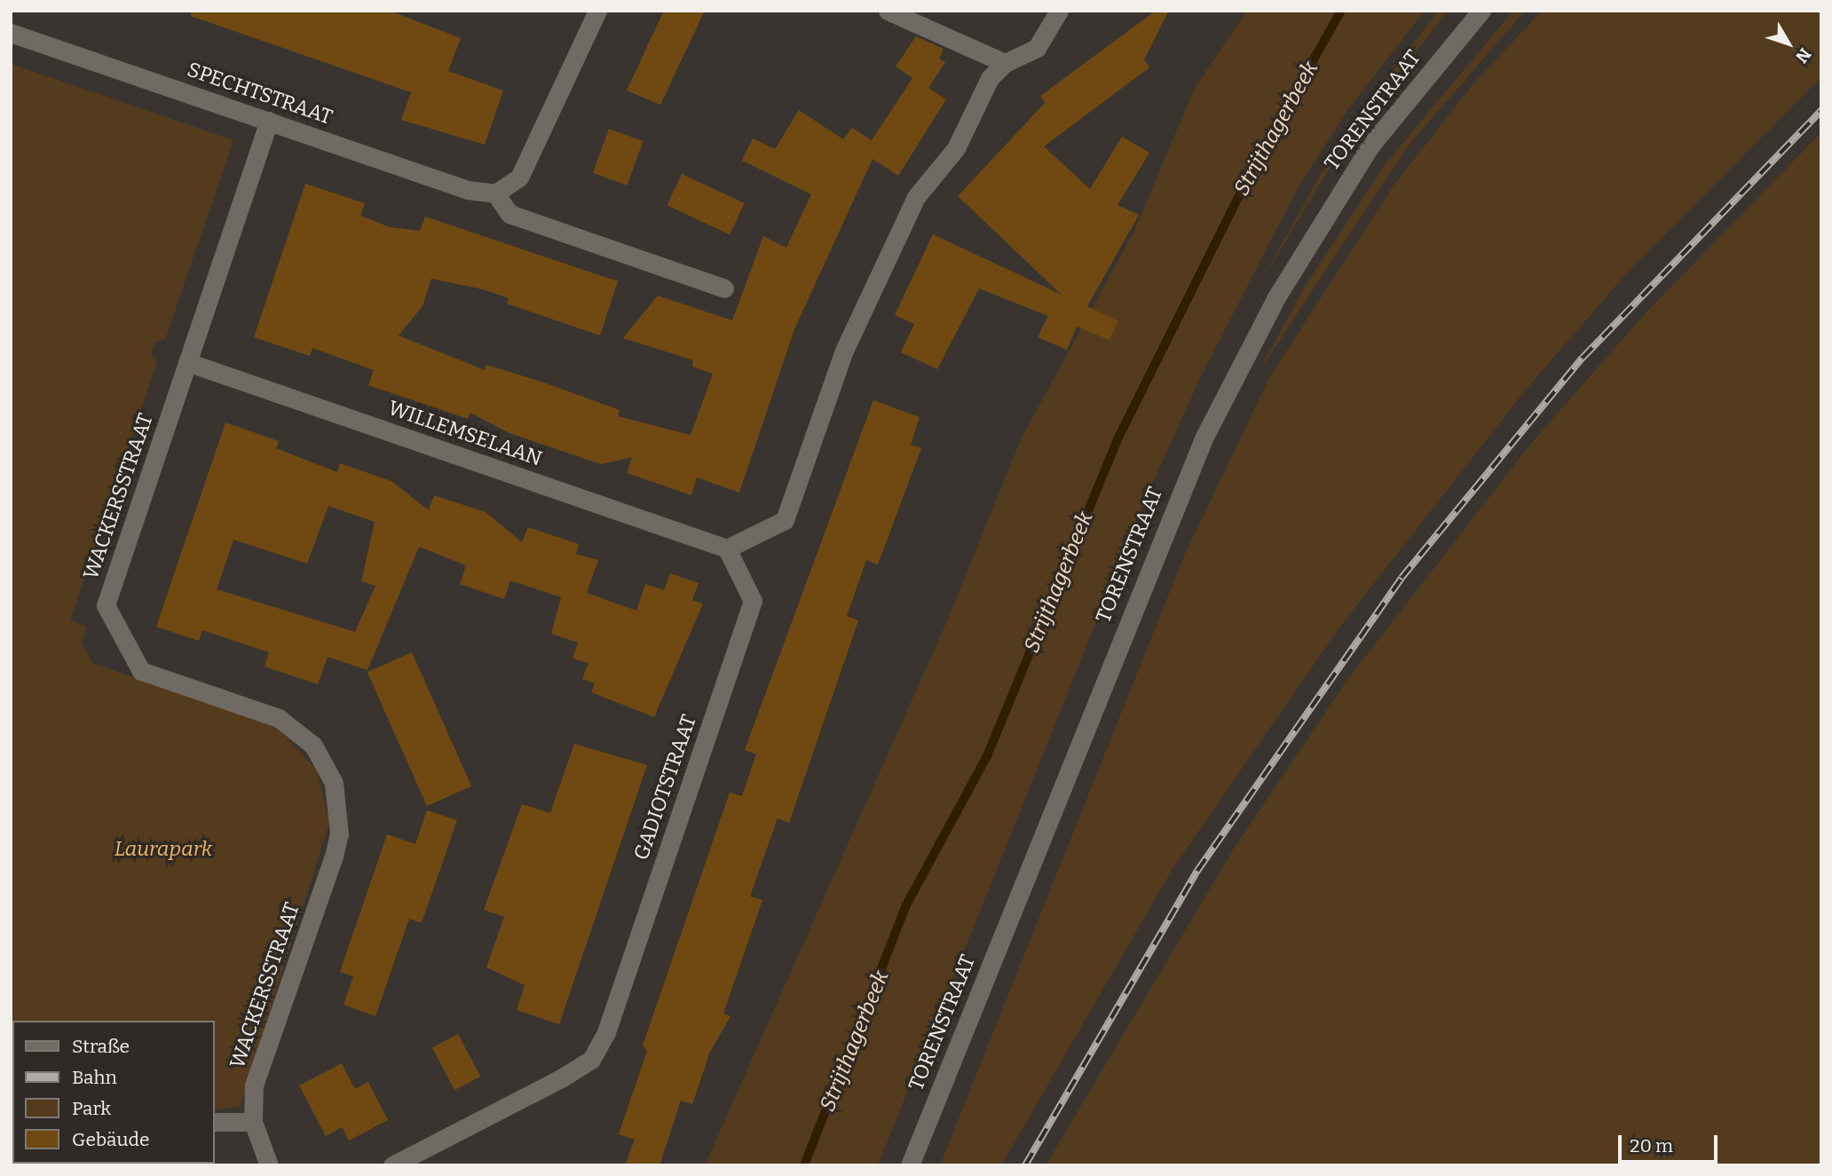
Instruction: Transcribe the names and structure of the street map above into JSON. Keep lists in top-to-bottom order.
{
  "streets": {
    "street": [
      "SPECHTSTRAAT",
      "TORENSTRAAT",
      "WILLEMSELAAN",
      "WACKERSSTRAAT",
      "GADIOTSTRAAT"
    ]
  },
  "crossings": [
    ["SPECHTSTRAAT", "WACKERSSTRAAT"],
    ["WILLEMSELAAN", "WACKERSSTRAAT"],
    ["WILLEMSELAAN", "GADIOTSTRAAT"]
  ],
  "water": ["Strijthagerbeek"],
  "parks": ["Laurapark"],
  "legend": [
    "Straße",
    "Bahn",
    "Park",
    "Gebäude"
  ],
  "scale_bar": "20 m",
  "north": "bottom right"
}
